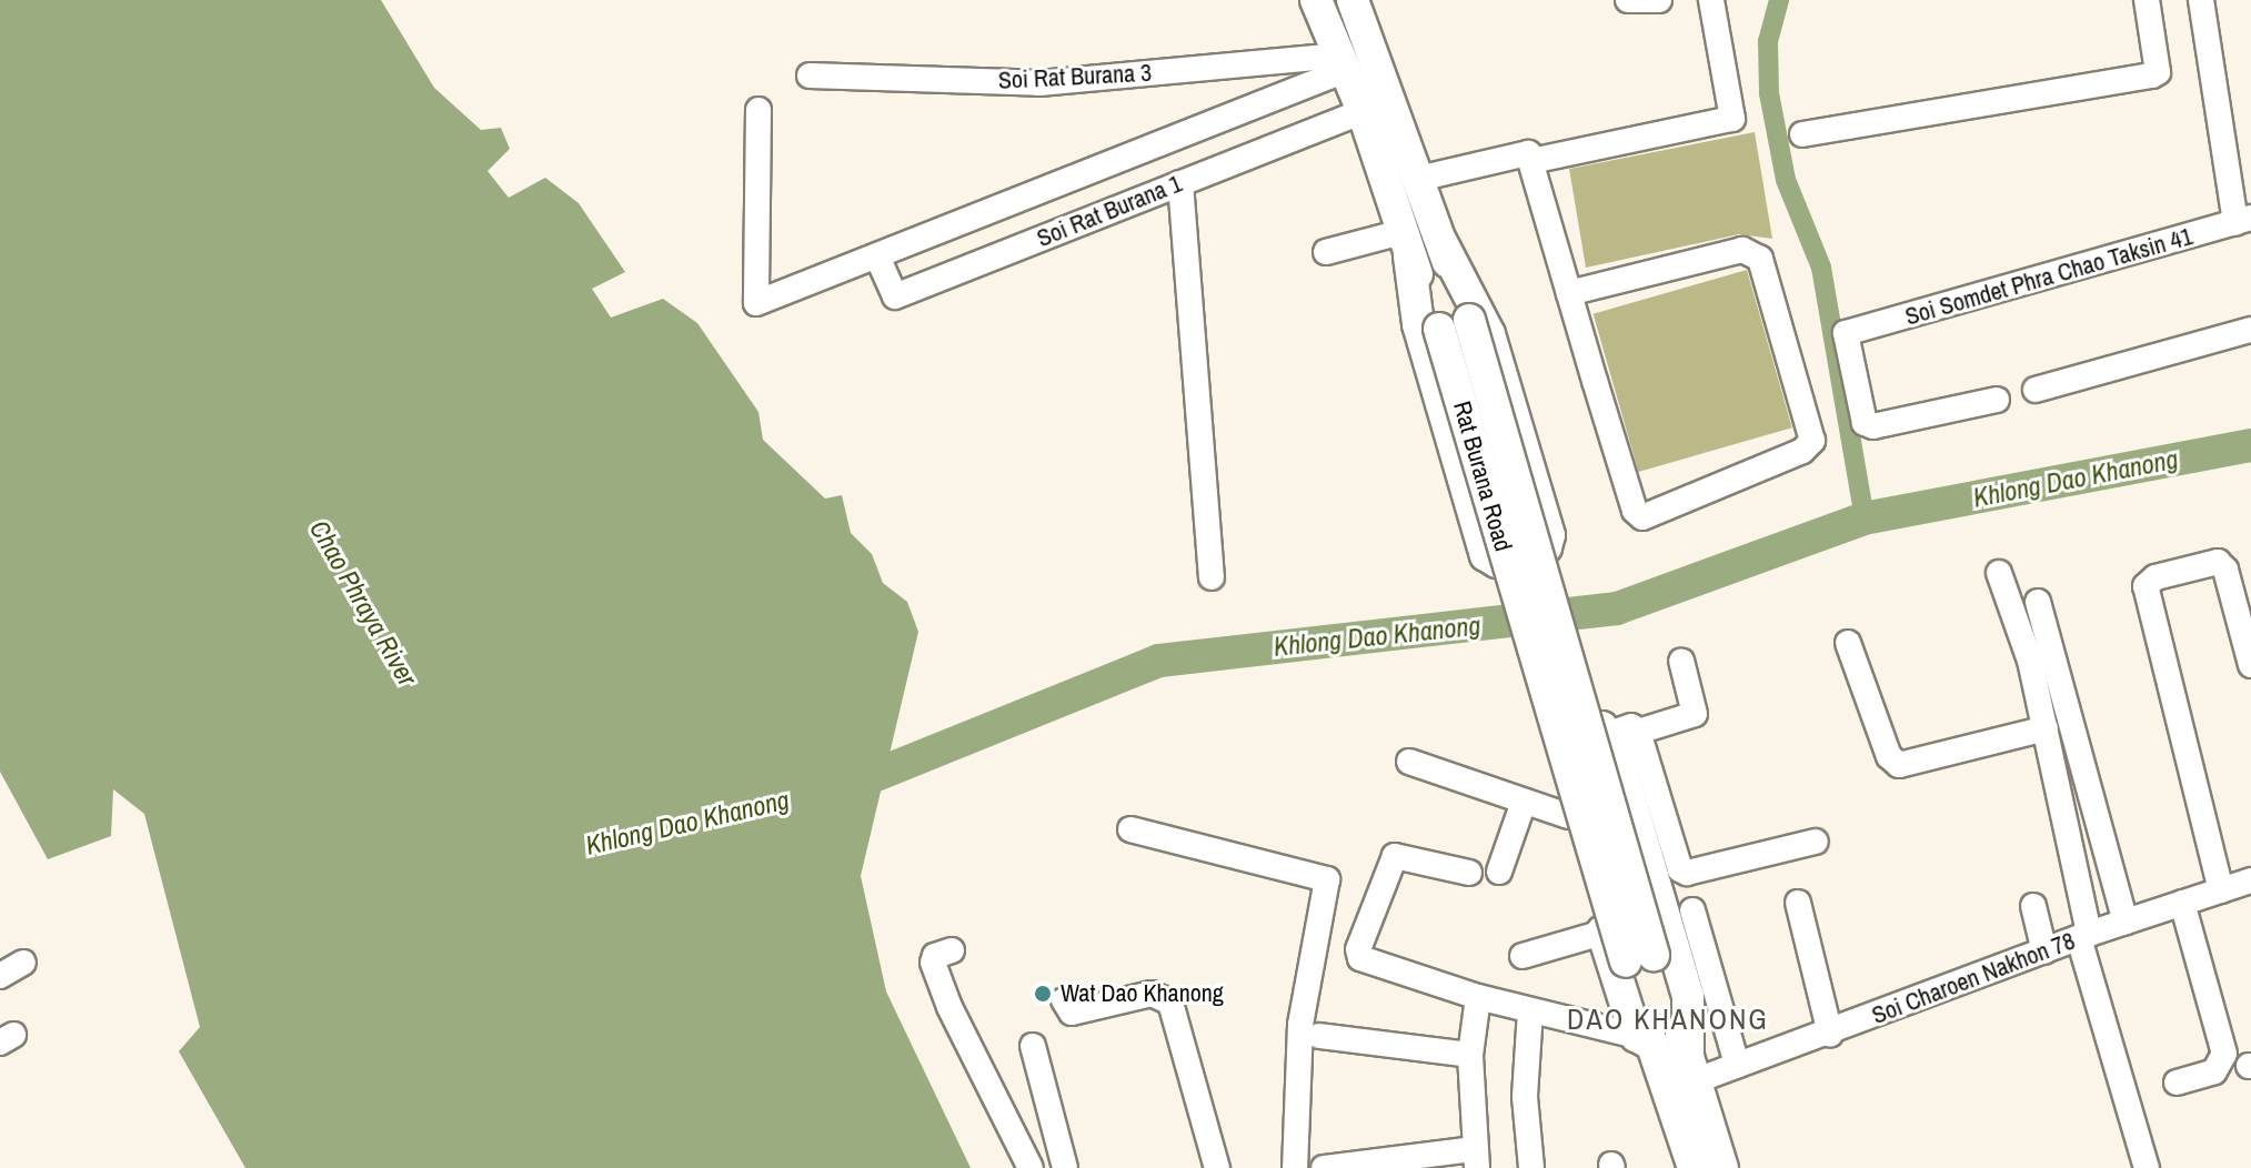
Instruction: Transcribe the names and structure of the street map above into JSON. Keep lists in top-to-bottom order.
{
  "streets": {
    "main road": ["Rat Burana Road"],
    "street": [
      "Soi Rat Burana 3",
      "Soi Rat Burana 1",
      "Soi Somdet Phra Chao Taksin 41",
      "Soi Charoen Nakhon 78"
    ]
  },
  "crossings": [
    ["Soi Rat Burana 3", "Soi Rat Burana 1"],
    ["Soi Rat Burana 3", "Rat Burana Road"],
    ["Soi Rat Burana 1", "Rat Burana Road"]
  ],
  "districts": ["DAO KHANONG"],
  "water": ["Khlong Dao Khanong", "Chao Phraya River"],
  "places": ["Wat Dao Khanong"]
}
